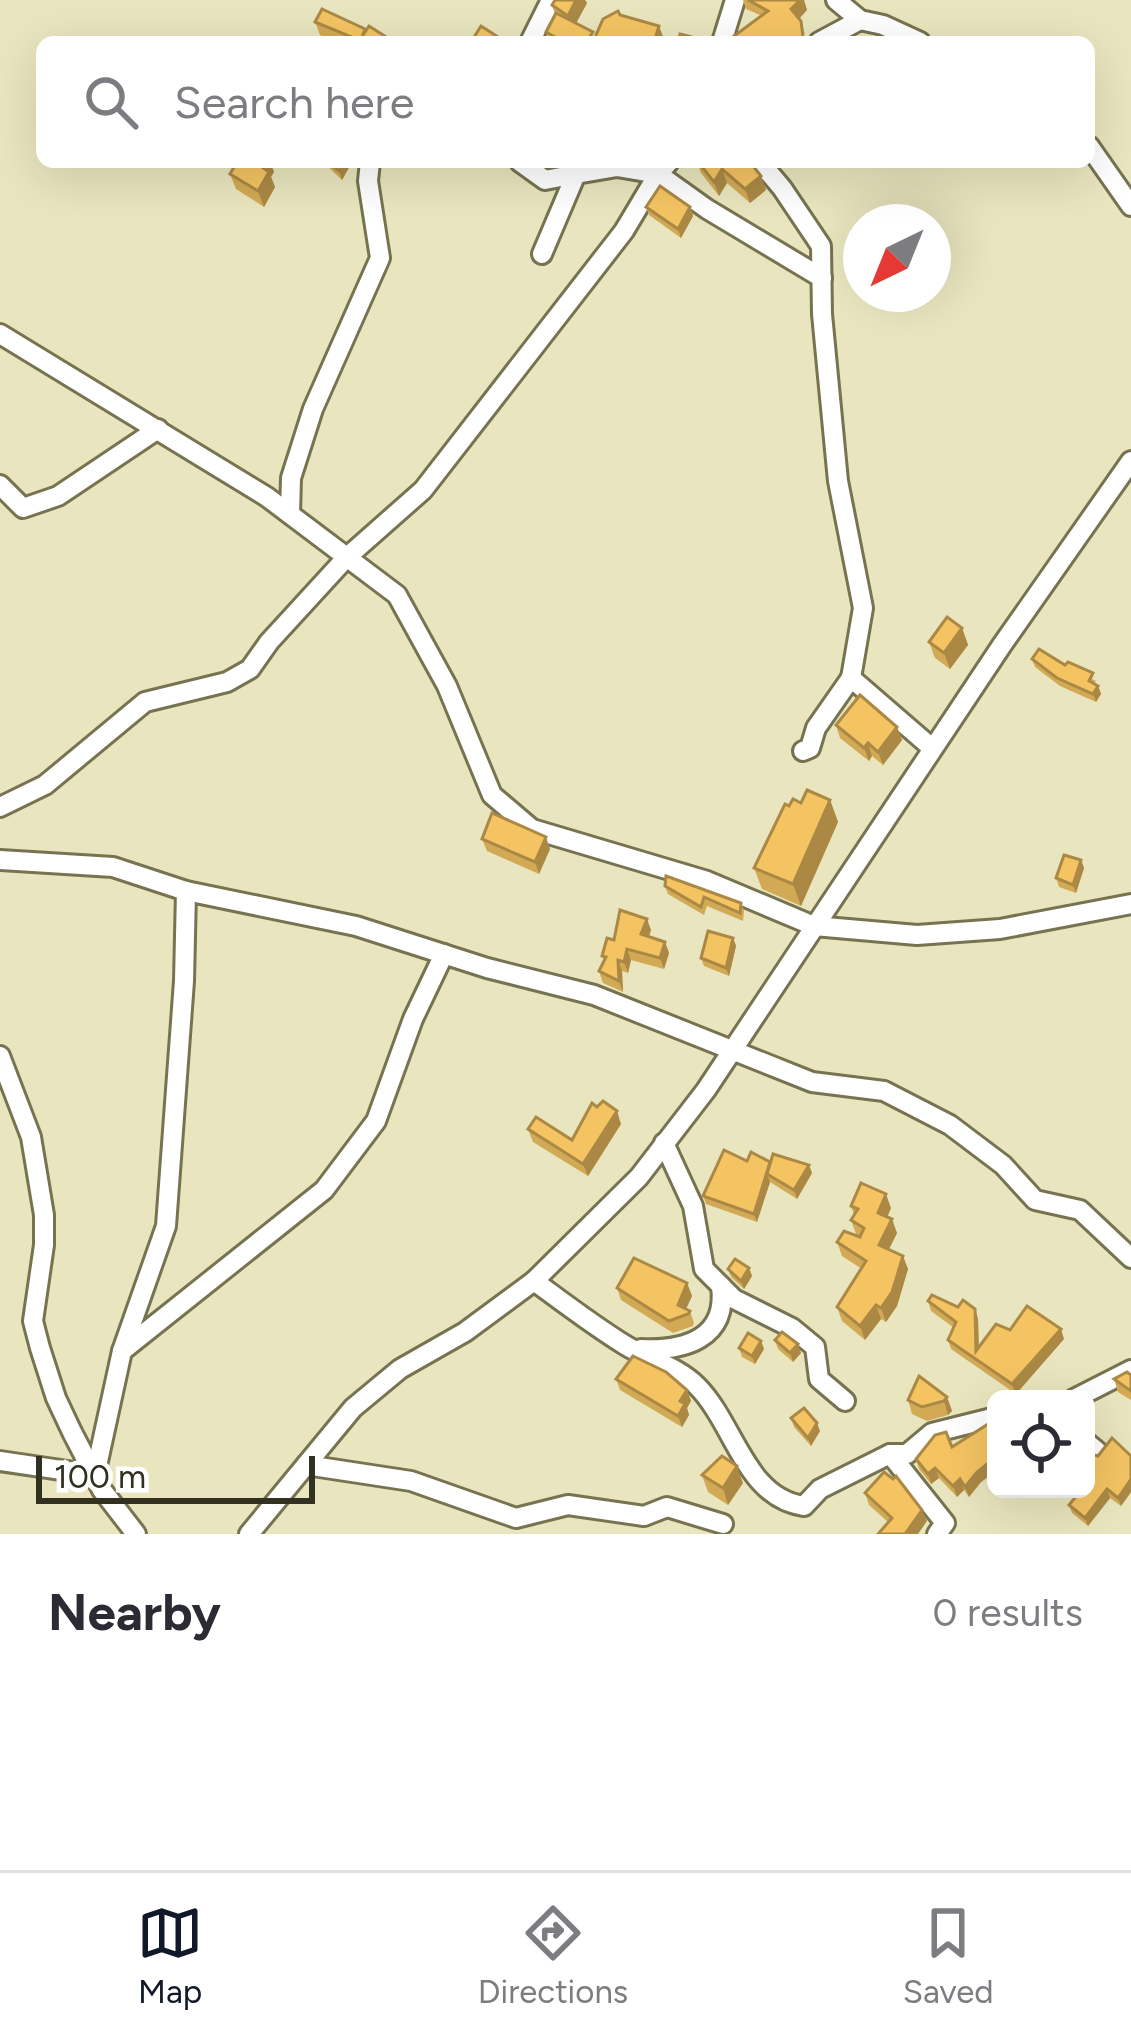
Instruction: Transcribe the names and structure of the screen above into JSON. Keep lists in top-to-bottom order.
{
  "scale_bar": "100 m",
  "north": "bottom left",
  "page": {
    "search": "Search here",
    "scale": "100 m",
    "heading": ["Nearby", "0 results"],
    "nav": ["Map", "Directions", "Saved"]
  }
}
